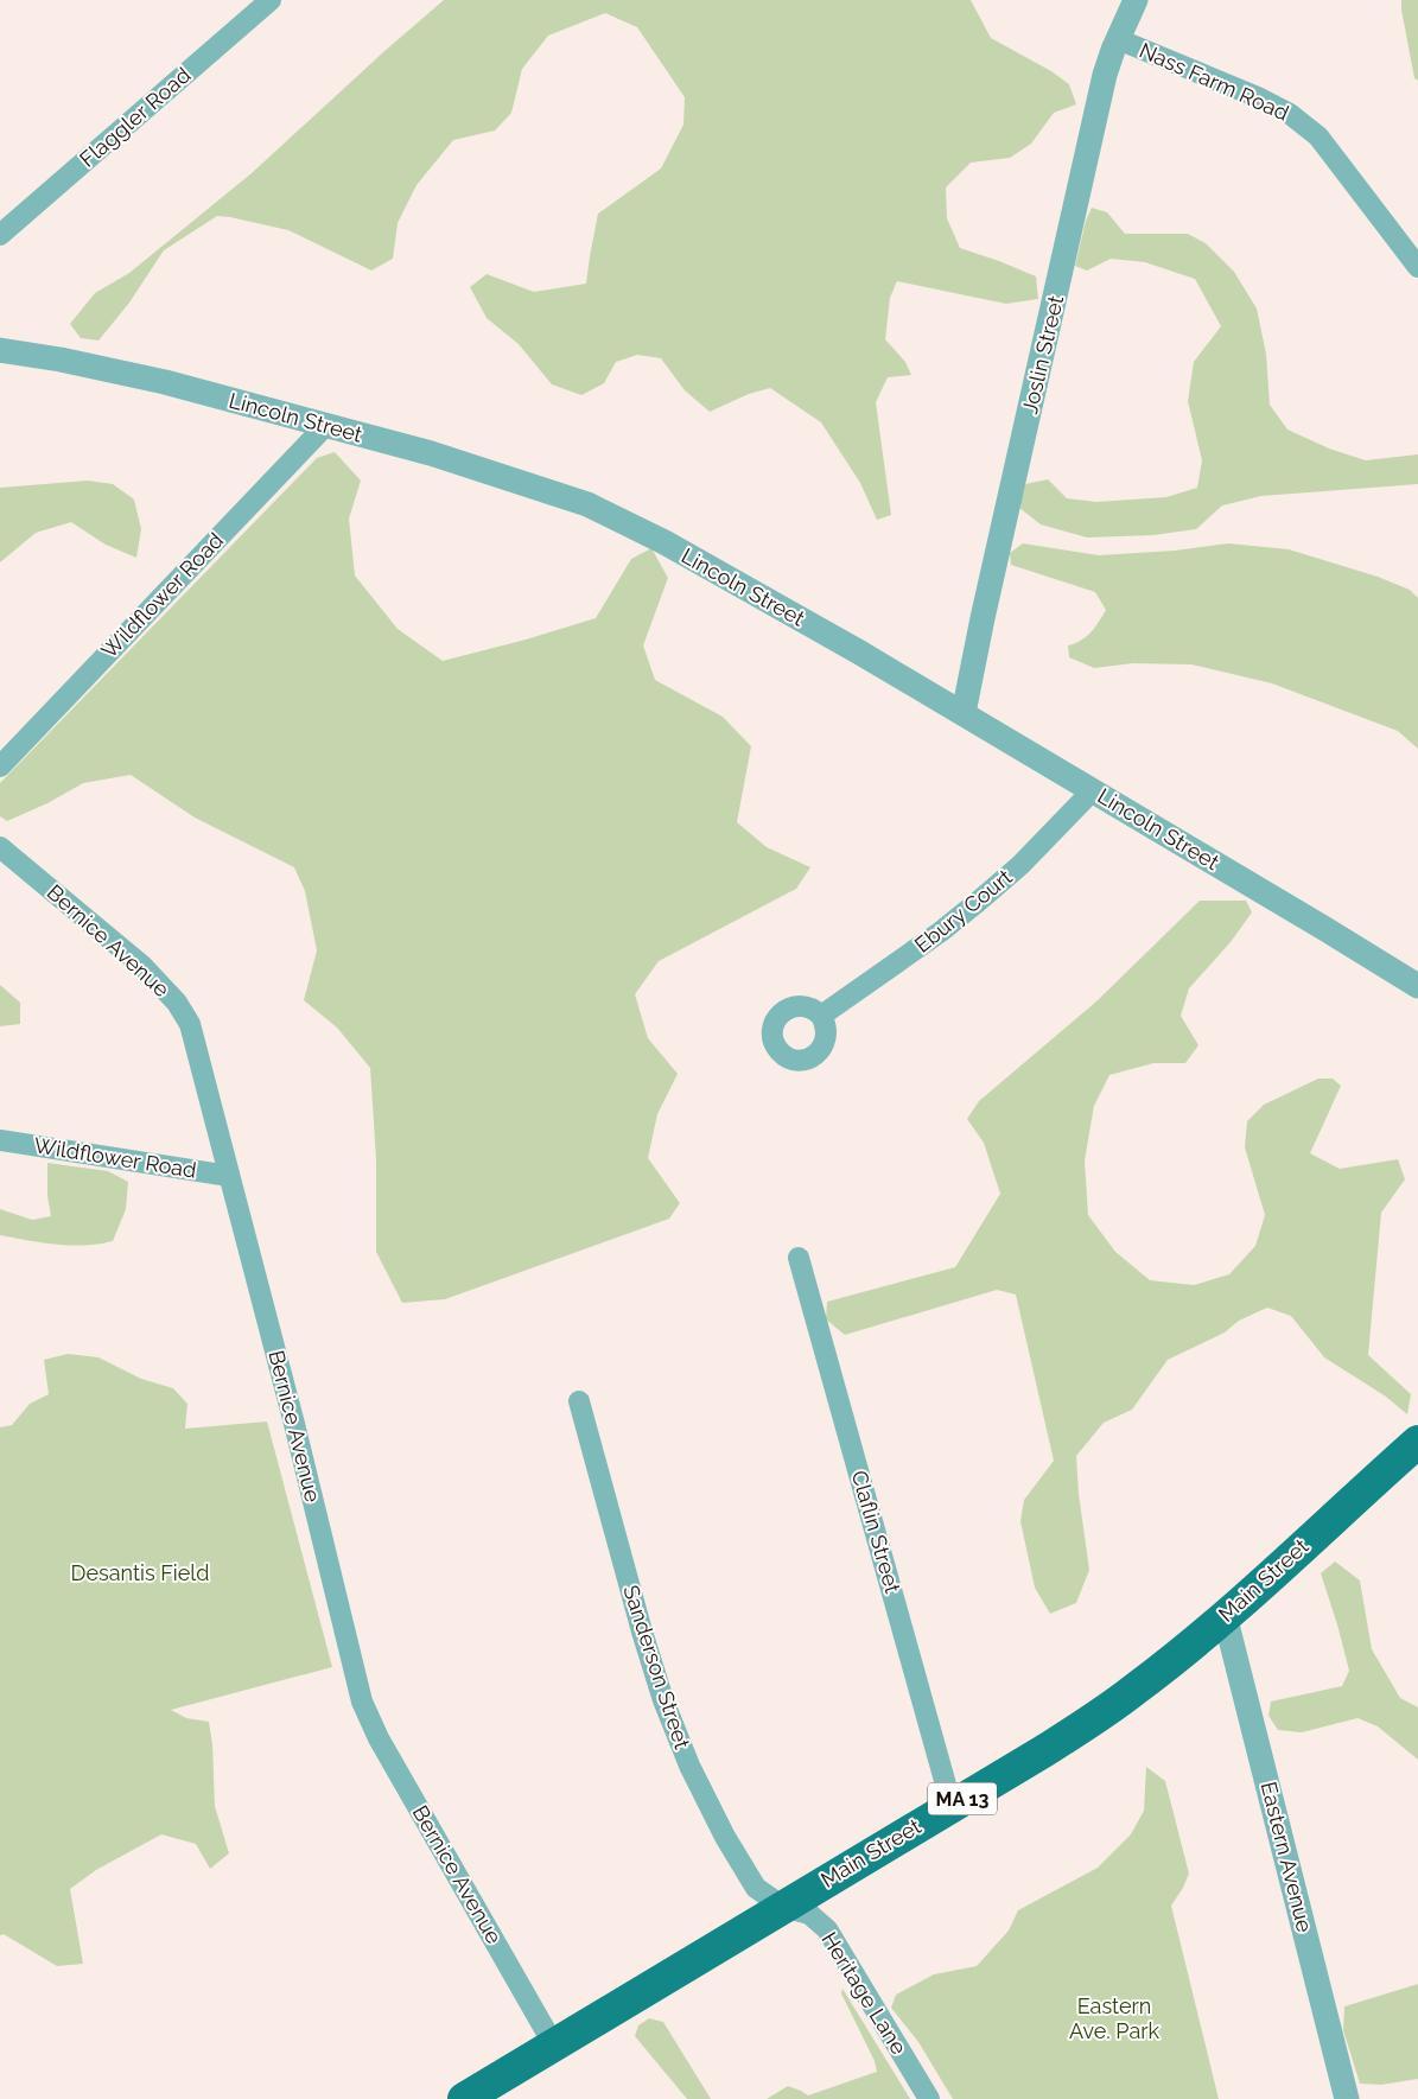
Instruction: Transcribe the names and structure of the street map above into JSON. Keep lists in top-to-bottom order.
{
  "streets": {
    "main road": ["Main Street", "MA 13"],
    "street": [
      "Nass Farm Road",
      "Flaggler Road",
      "Joslin Street",
      "Lincoln Street",
      "Wildflower Road",
      "Ebury Court",
      "Bernice Avenue",
      "Claflin Street",
      "Sanderson Street",
      "Eastern Avenue",
      "Heritage Lane"
    ]
  },
  "crossings": [
    ["Nass Farm Road", "Joslin Street"],
    ["Joslin Street", "Lincoln Street"],
    ["Lincoln Street", "Wildflower Road"],
    ["Lincoln Street", "Ebury Court"],
    ["Wildflower Road", "Bernice Avenue"],
    ["Bernice Avenue", "Main Street"],
    ["Claflin Street", "Main Street"],
    ["Main Street", "Sanderson Street"],
    ["Main Street", "Eastern Avenue"],
    ["Main Street", "Heritage Lane"],
    ["Sanderson Street", "Heritage Lane"]
  ],
  "parks": ["Desantis Field", "Eastern Ave. Park"]
}
